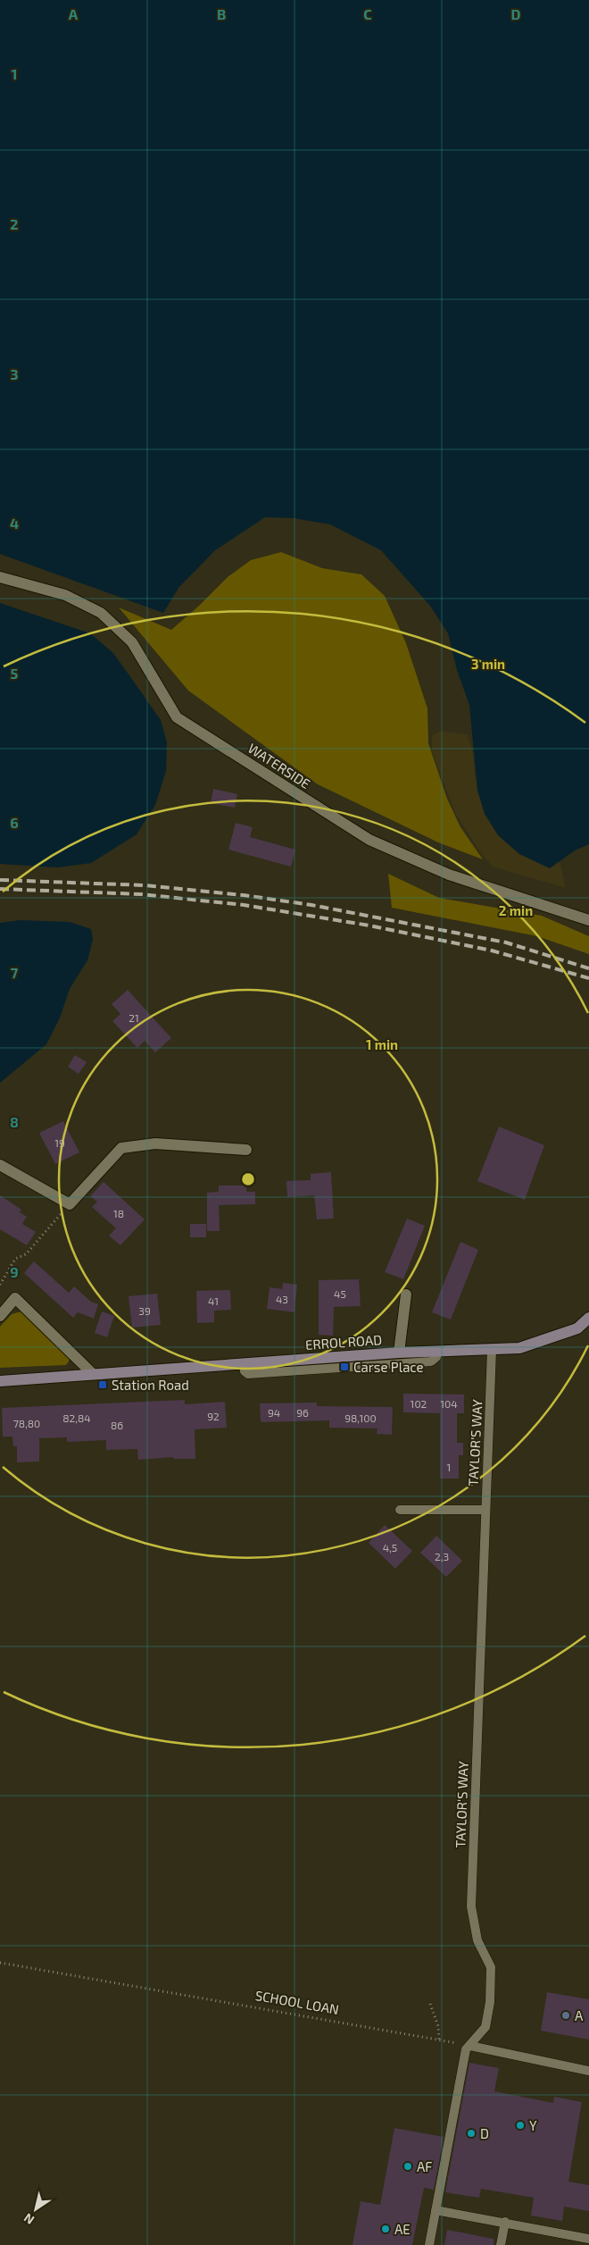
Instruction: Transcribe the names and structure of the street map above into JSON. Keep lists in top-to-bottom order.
{
  "streets": {
    "street": ["WATERSIDE", "ERROL ROAD"],
    "lane": ["TAYLOR'S WAY"],
    "path": ["SCHOOL LOAN"]
  },
  "crossings": [
    ["ERROL ROAD", "TAYLOR'S WAY"],
    ["TAYLOR'S WAY", "SCHOOL LOAN"]
  ],
  "places": {
    "transit": ["Carse Place", "Station Road"],
    "other": [
      "A",
      "Y",
      "D",
      "AF",
      "AE"
    ]
  },
  "house_numbers": [
    "21",
    "19",
    "18",
    "45",
    "43",
    "41",
    "39",
    "102",
    "104",
    "94",
    "96",
    "92",
    "82,84",
    "98,100",
    "78,80",
    "86",
    "1",
    "4,5",
    "2,3"
  ],
  "north": "bottom left",
  "grid": {
    "columns": [
      "A",
      "B",
      "C",
      "D"
    ],
    "rows": [
      "1",
      "2",
      "3",
      "4",
      "5",
      "6",
      "7",
      "8",
      "9"
    ]
  },
  "rings": ["3 min", "2 min", "1 min"]
}
